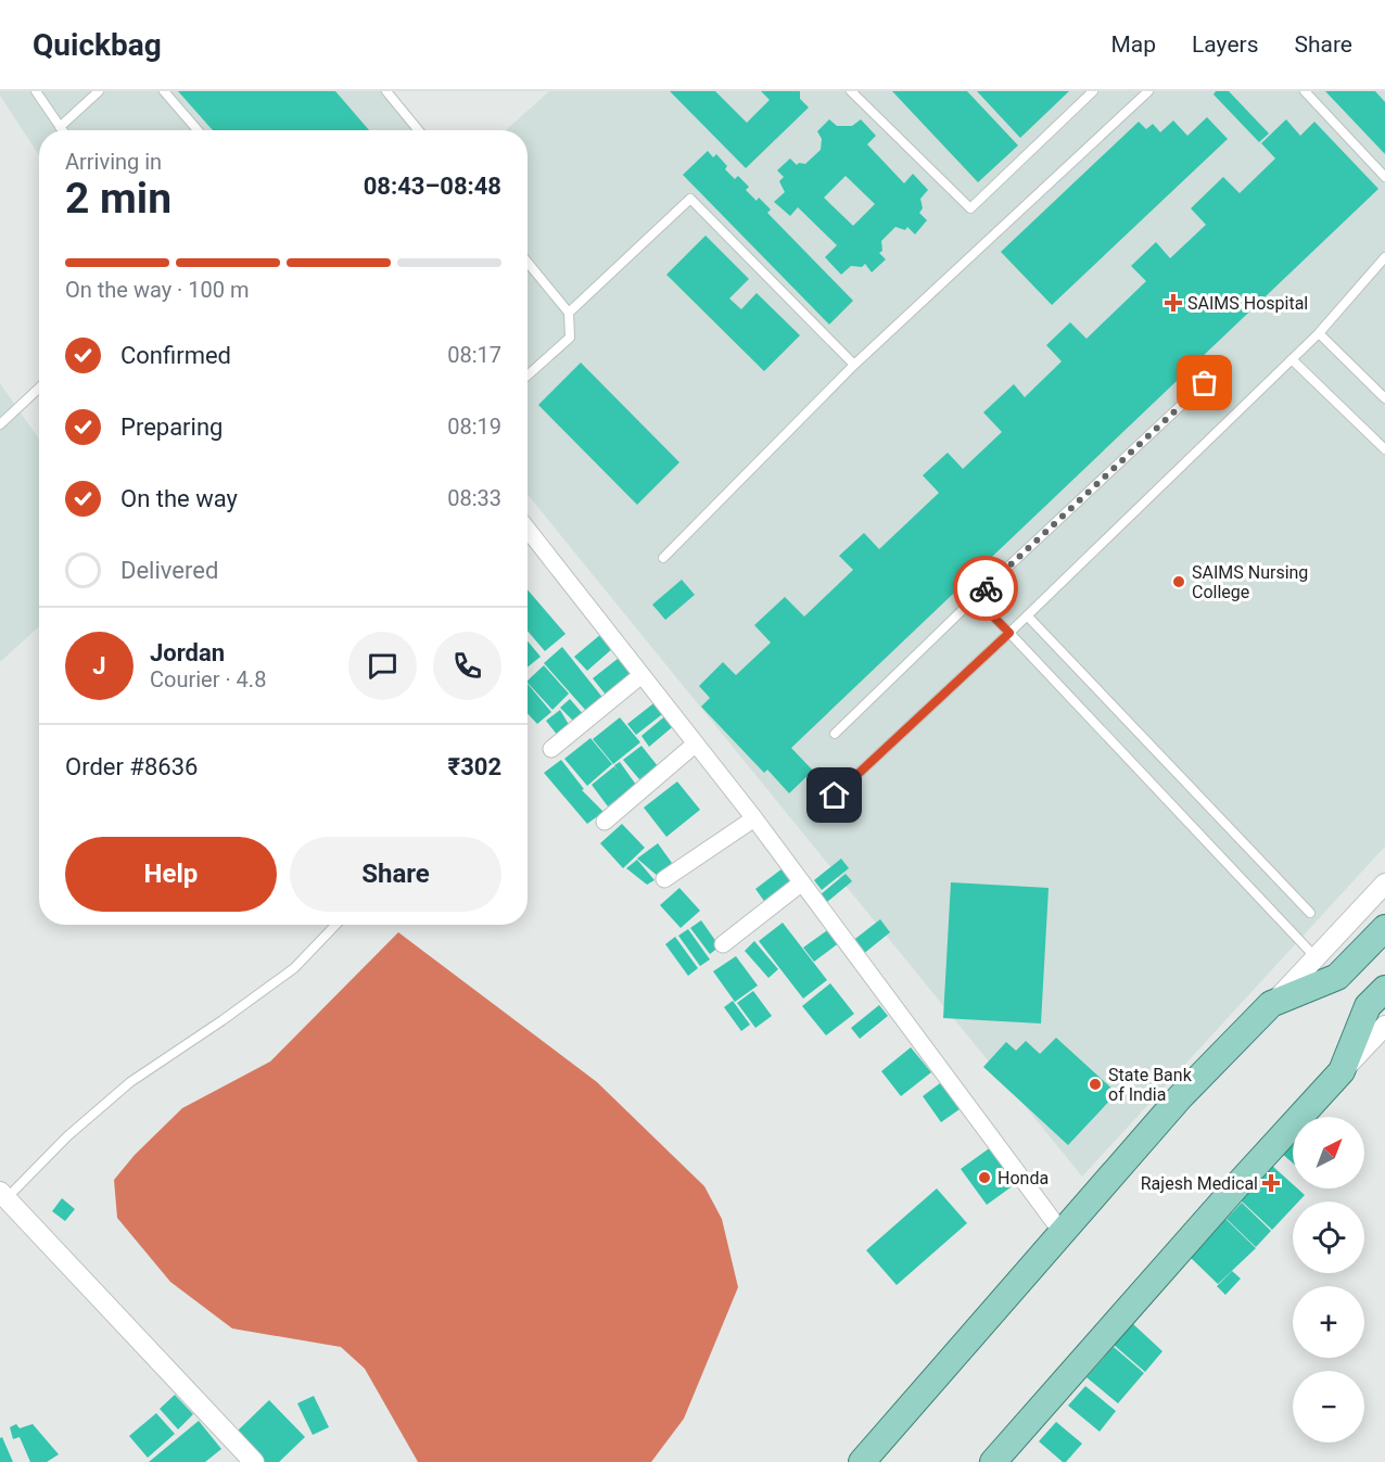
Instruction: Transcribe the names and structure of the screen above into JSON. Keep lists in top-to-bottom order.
{
  "places": {
    "health": ["SAIMS Hospital", "Rajesh Medical"],
    "other": ["SAIMS Nursing College", "State Bank of India", "Honda"]
  },
  "north": "top right",
  "page": {
    "header": "Quickbag",
    "nav": ["Map", "Layers", "Share"],
    "heading": ["2 min", "Arriving in", "08:43–08:48"],
    "panel": [
      "Jordan",
      "Courier · 4.8",
      "Order #8636",
      "₹302"
    ],
    "bar": "On the way · 100 m",
    "list": [
      ["Confirmed", "08:17"],
      ["Preparing", "08:19"],
      ["On the way", "08:33"],
      "Delivered"
    ],
    "round": "J",
    "buttons": ["Help", "Share"],
    "map_buttons": ["+", "−"]
  }
}
